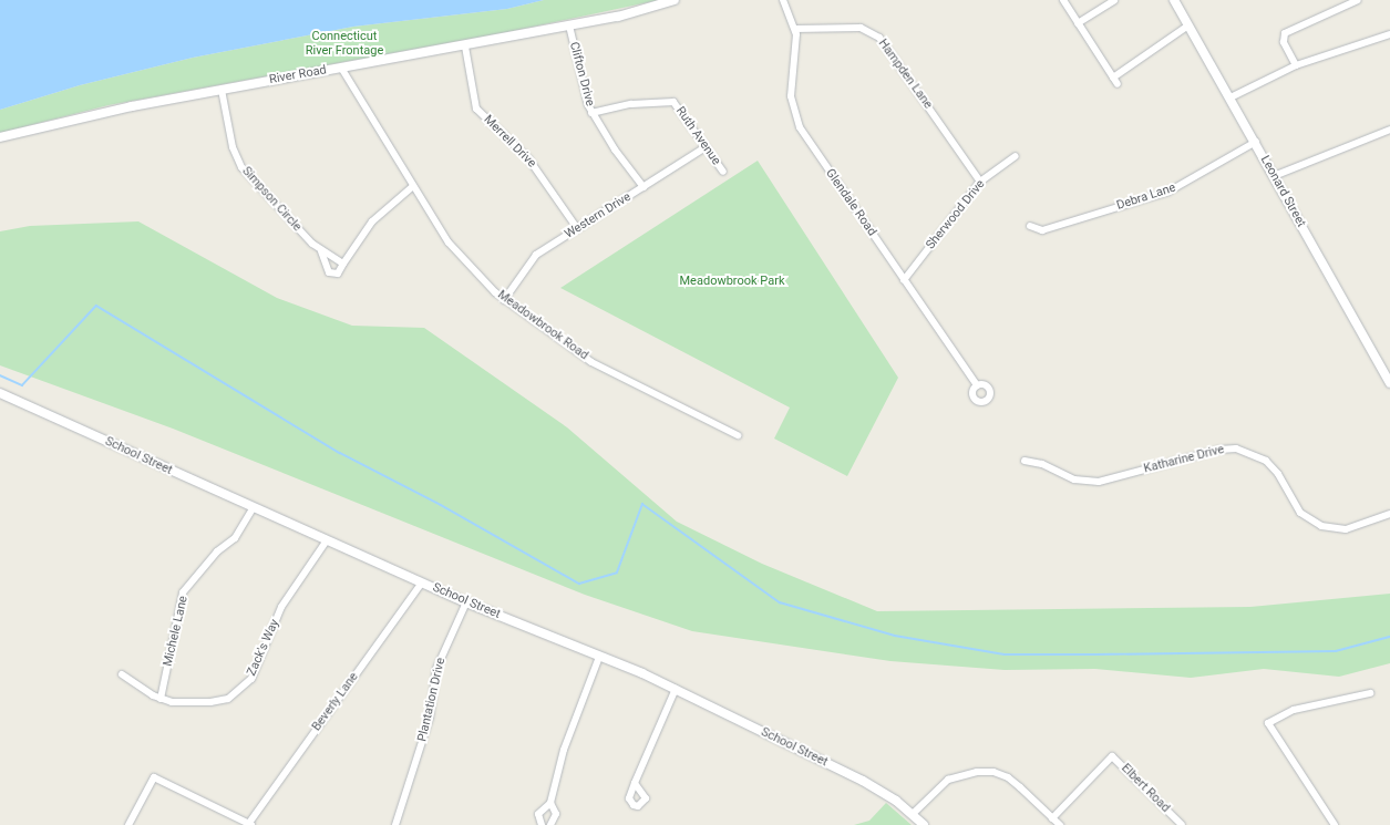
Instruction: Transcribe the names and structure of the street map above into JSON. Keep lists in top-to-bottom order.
{
  "streets": {
    "street": [
      "Clifton Drive",
      "Hampden Lane",
      "River Road",
      "Ruth Avenue",
      "Merrell Drive",
      "Leonard Street",
      "Debra Lane",
      "Simpson Circle",
      "Glendale Road",
      "Sherwood Drive",
      "Western Drive",
      "Meadowbrook Road",
      "School Street",
      "Katharine Drive",
      "Michele Lane",
      "Zack's Way",
      "Plantation Drive",
      "Beverly Lane",
      "Elbert Road"
    ]
  },
  "crossings": [
    ["Clifton Drive", "River Road"],
    ["Clifton Drive", "Ruth Avenue"],
    ["Clifton Drive", "Western Drive"],
    ["Hampden Lane", "Glendale Road"],
    ["Hampden Lane", "Sherwood Drive"],
    ["River Road", "Merrell Drive"],
    ["River Road", "Simpson Circle"],
    ["River Road", "Meadowbrook Road"],
    ["Ruth Avenue", "Western Drive"],
    ["Merrell Drive", "Western Drive"],
    ["Leonard Street", "Debra Lane"],
    ["Glendale Road", "Sherwood Drive"],
    ["Western Drive", "Meadowbrook Road"],
    ["School Street", "Michele Lane"],
    ["School Street", "Zack's Way"],
    ["School Street", "Plantation Drive"],
    ["School Street", "Beverly Lane"],
    ["Michele Lane", "Zack's Way"]
  ],
  "parks": ["Connecticut River Frontage", "Meadowbrook Park"]
}
